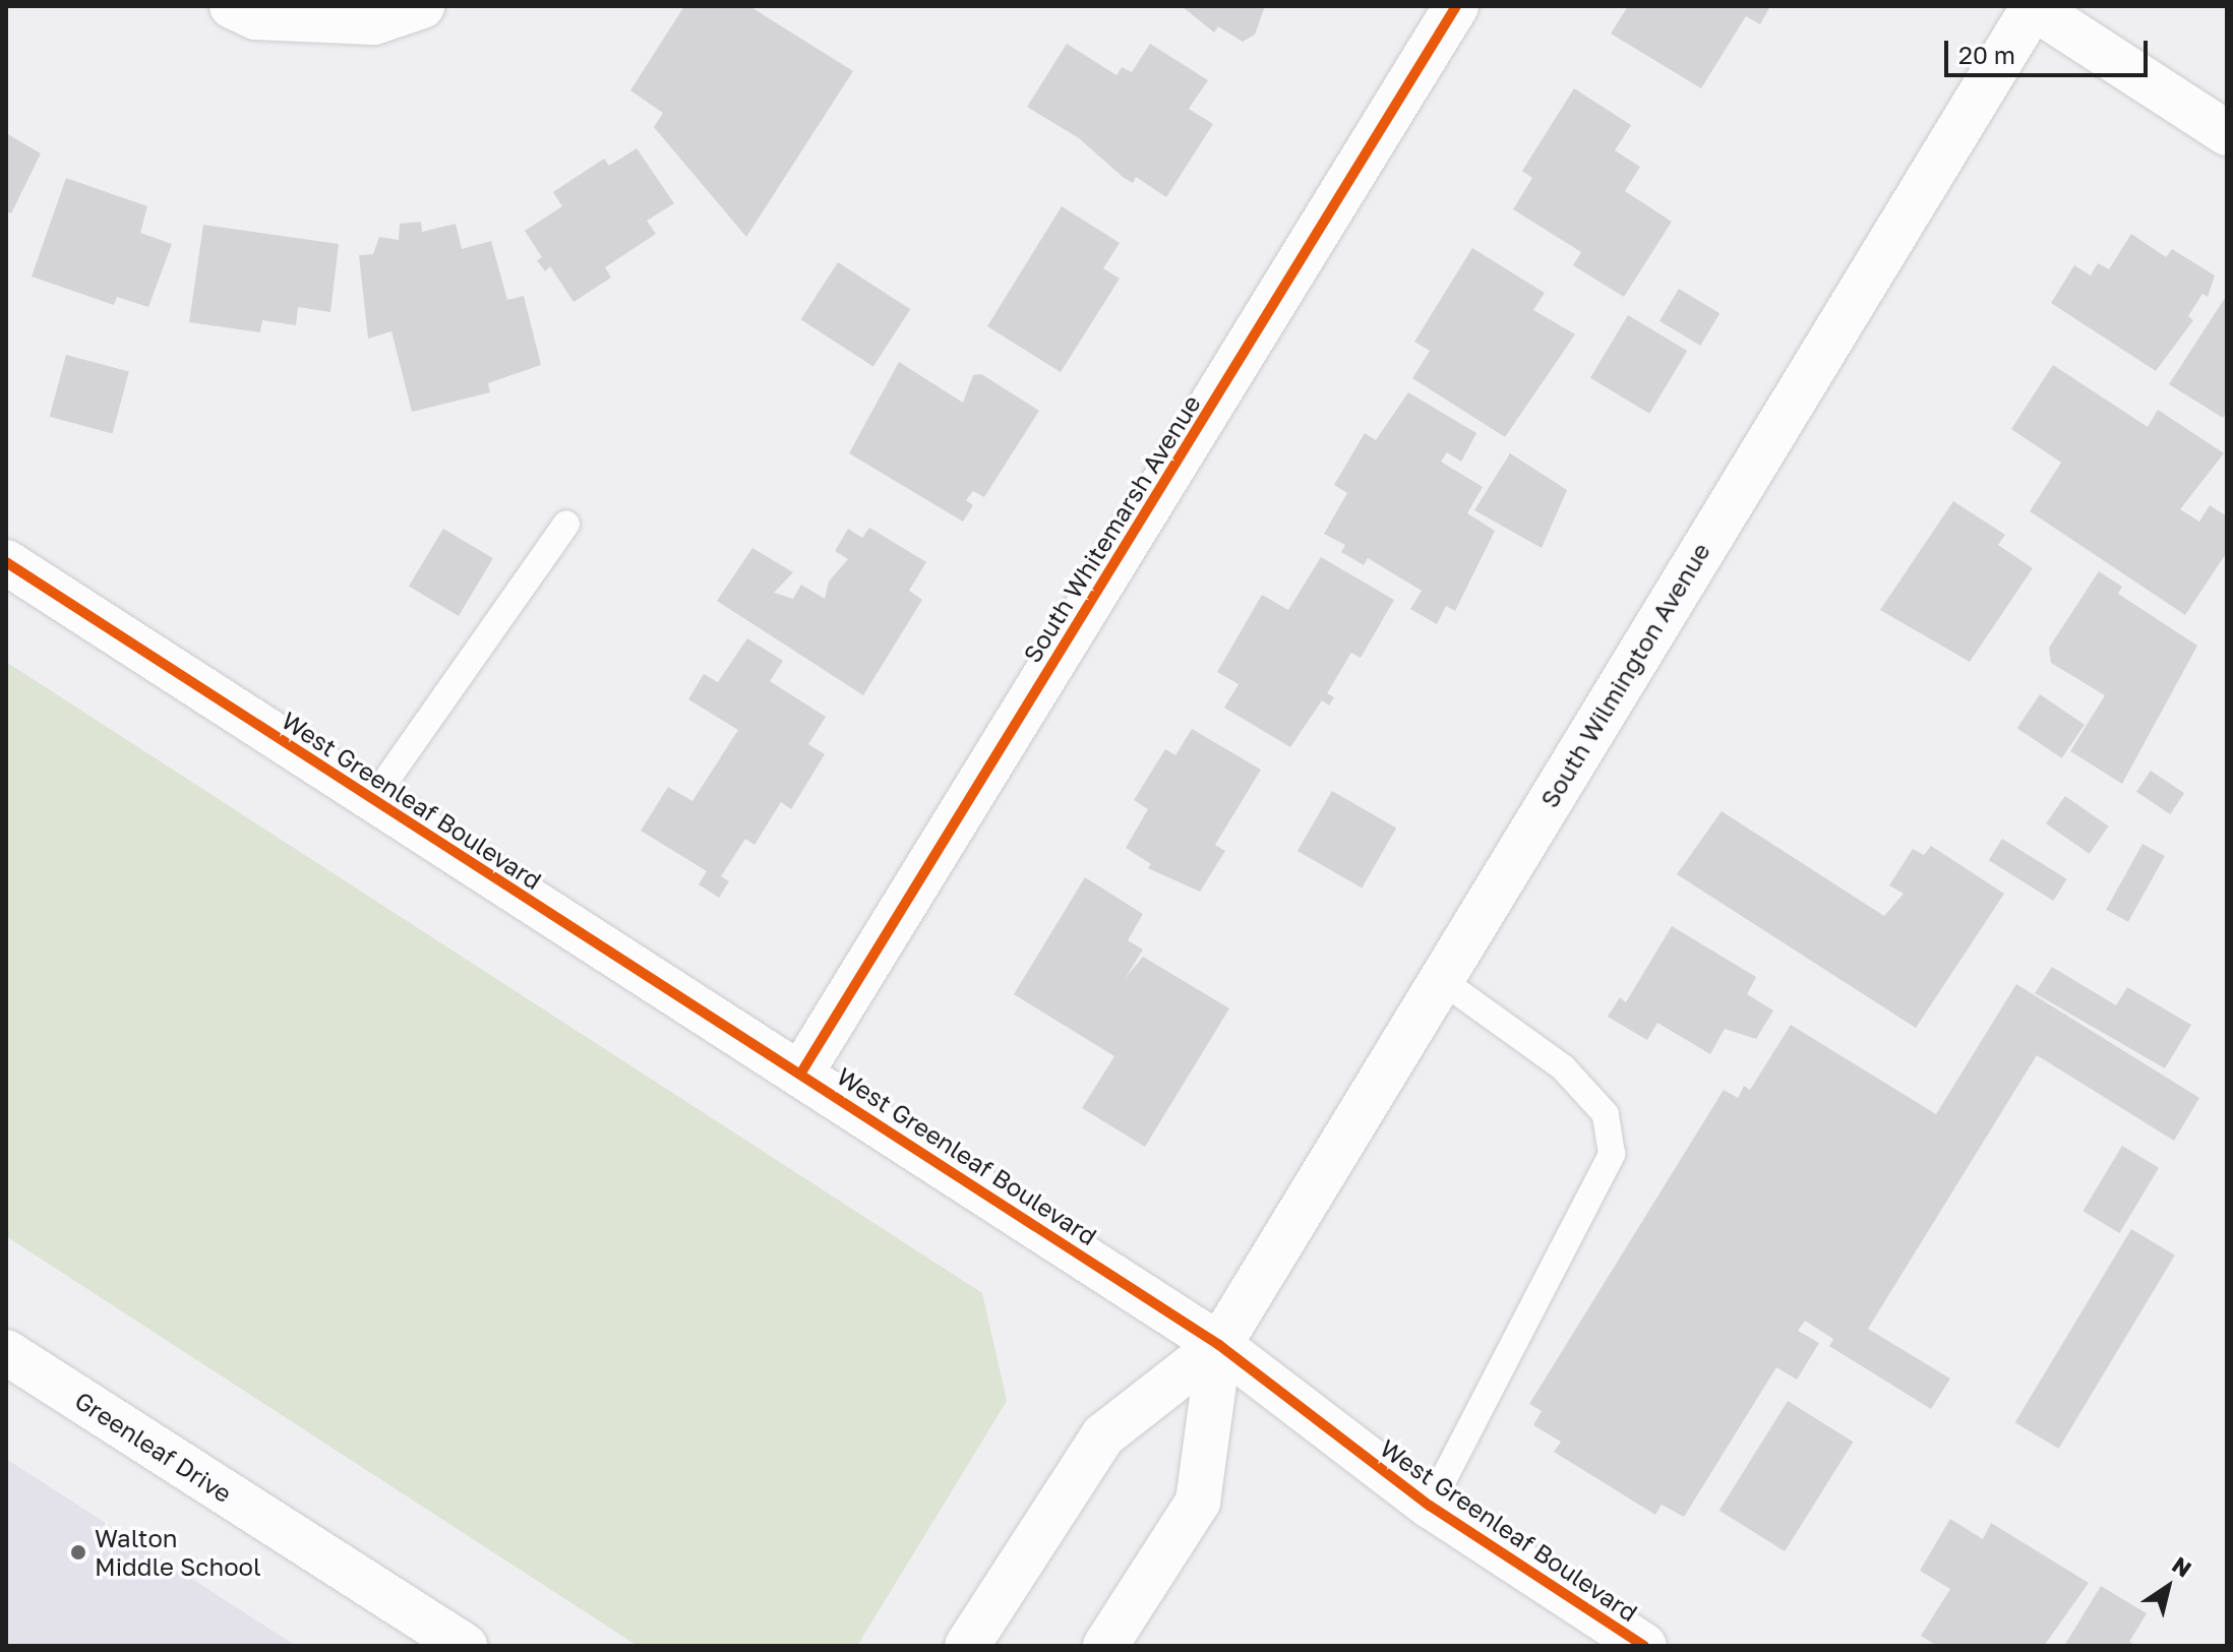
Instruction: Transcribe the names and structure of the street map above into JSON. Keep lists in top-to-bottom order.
{
  "streets": {
    "street": [
      "South Whitemarsh Avenue",
      "South Wilmington Avenue",
      "West Greenleaf Boulevard",
      "Greenleaf Drive"
    ]
  },
  "crossings": [
    ["South Whitemarsh Avenue", "West Greenleaf Boulevard"],
    ["South Wilmington Avenue", "West Greenleaf Boulevard"]
  ],
  "places": ["Walton Middle School"],
  "scale_bar": "20 m",
  "north": "top right"
}
